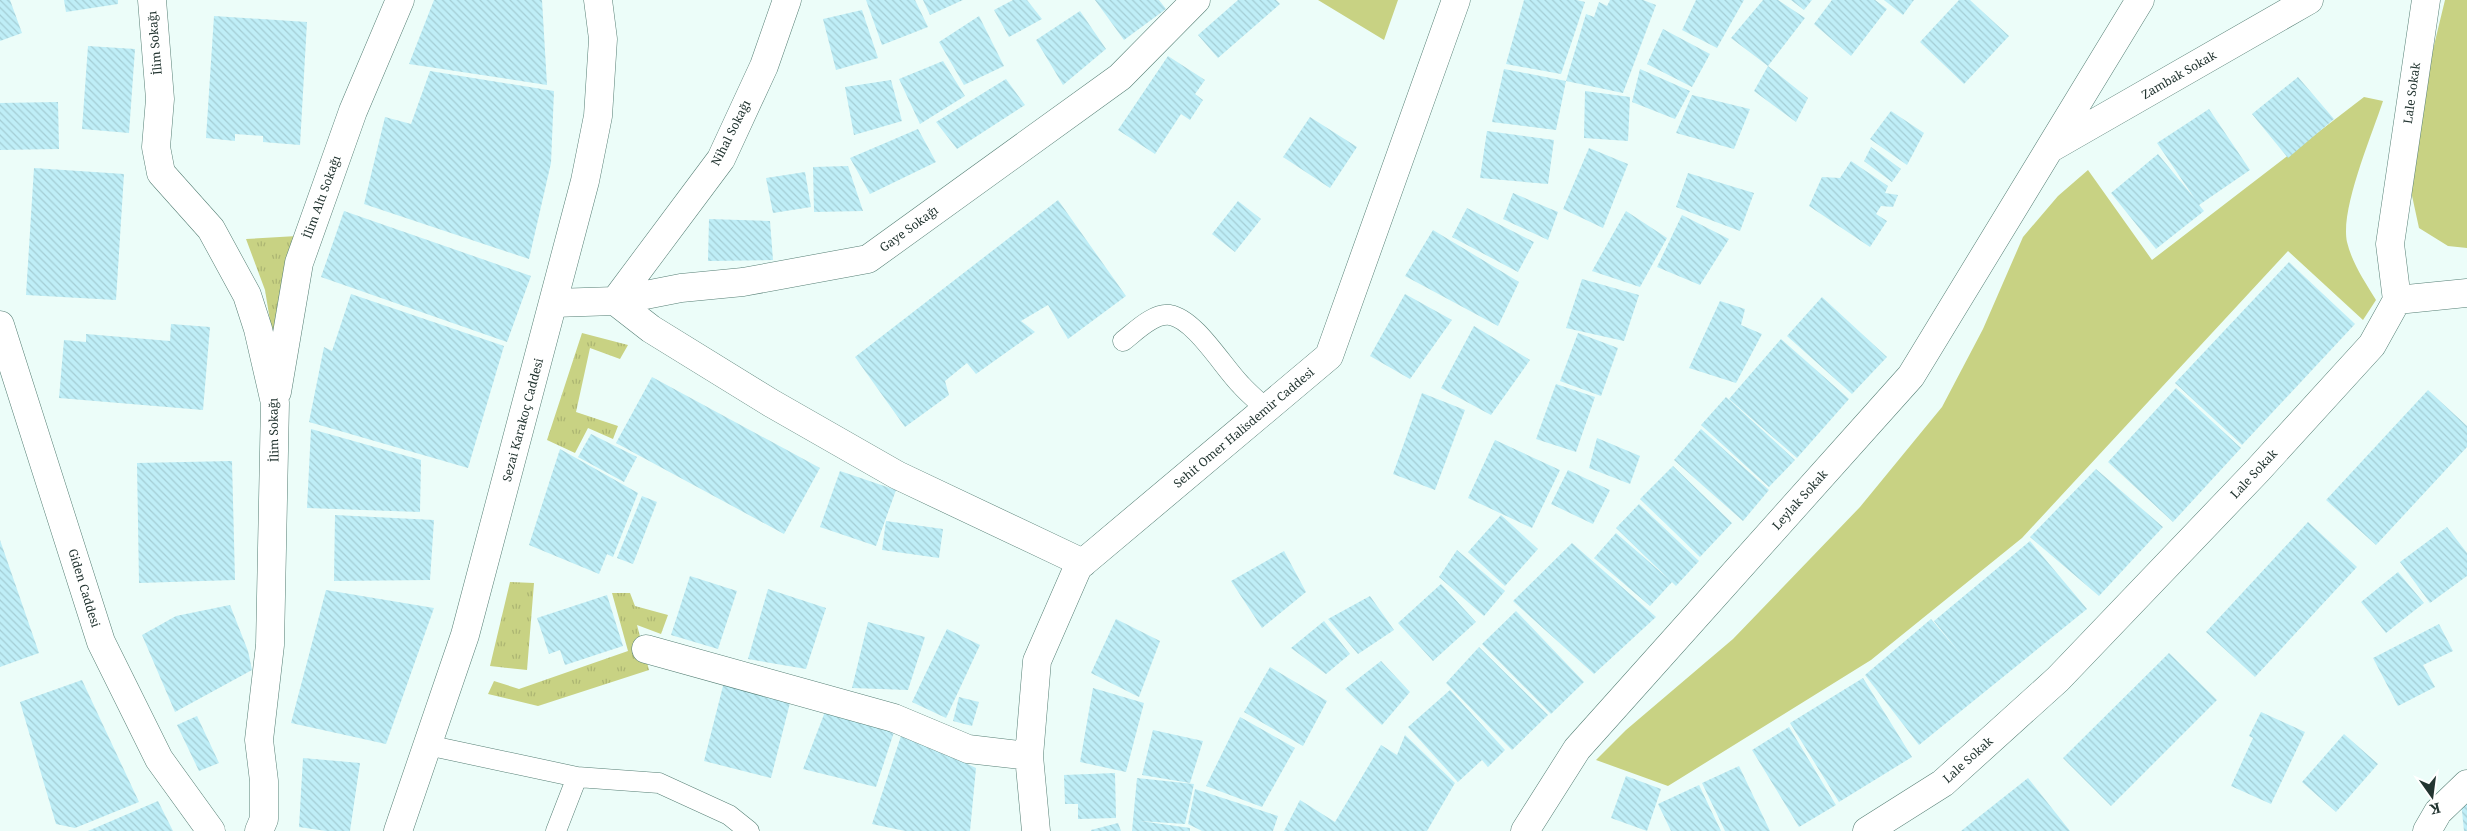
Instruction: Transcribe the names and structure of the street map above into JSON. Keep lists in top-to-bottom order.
{
  "streets": {
    "street": [
      "İlim Sokağı",
      "Zambak Sokak",
      "Lale Sokak",
      "Nihal Sokağı",
      "İlim Altı Sokağı",
      "Gaye Sokağı",
      "Sezai Karakoç Caddesi",
      "Sehit Omer Halisdemir Caddesi",
      "Leylak Sokak",
      "Giden Caddesi"
    ]
  },
  "crossings": [
    ["İlim Sokağı", "İlim Altı Sokağı"],
    ["Zambak Sokak", "Leylak Sokak"],
    ["Nihal Sokağı", "Gaye Sokağı"],
    ["Gaye Sokağı", "Sezai Karakoç Caddesi"]
  ],
  "north": "bottom"
}
